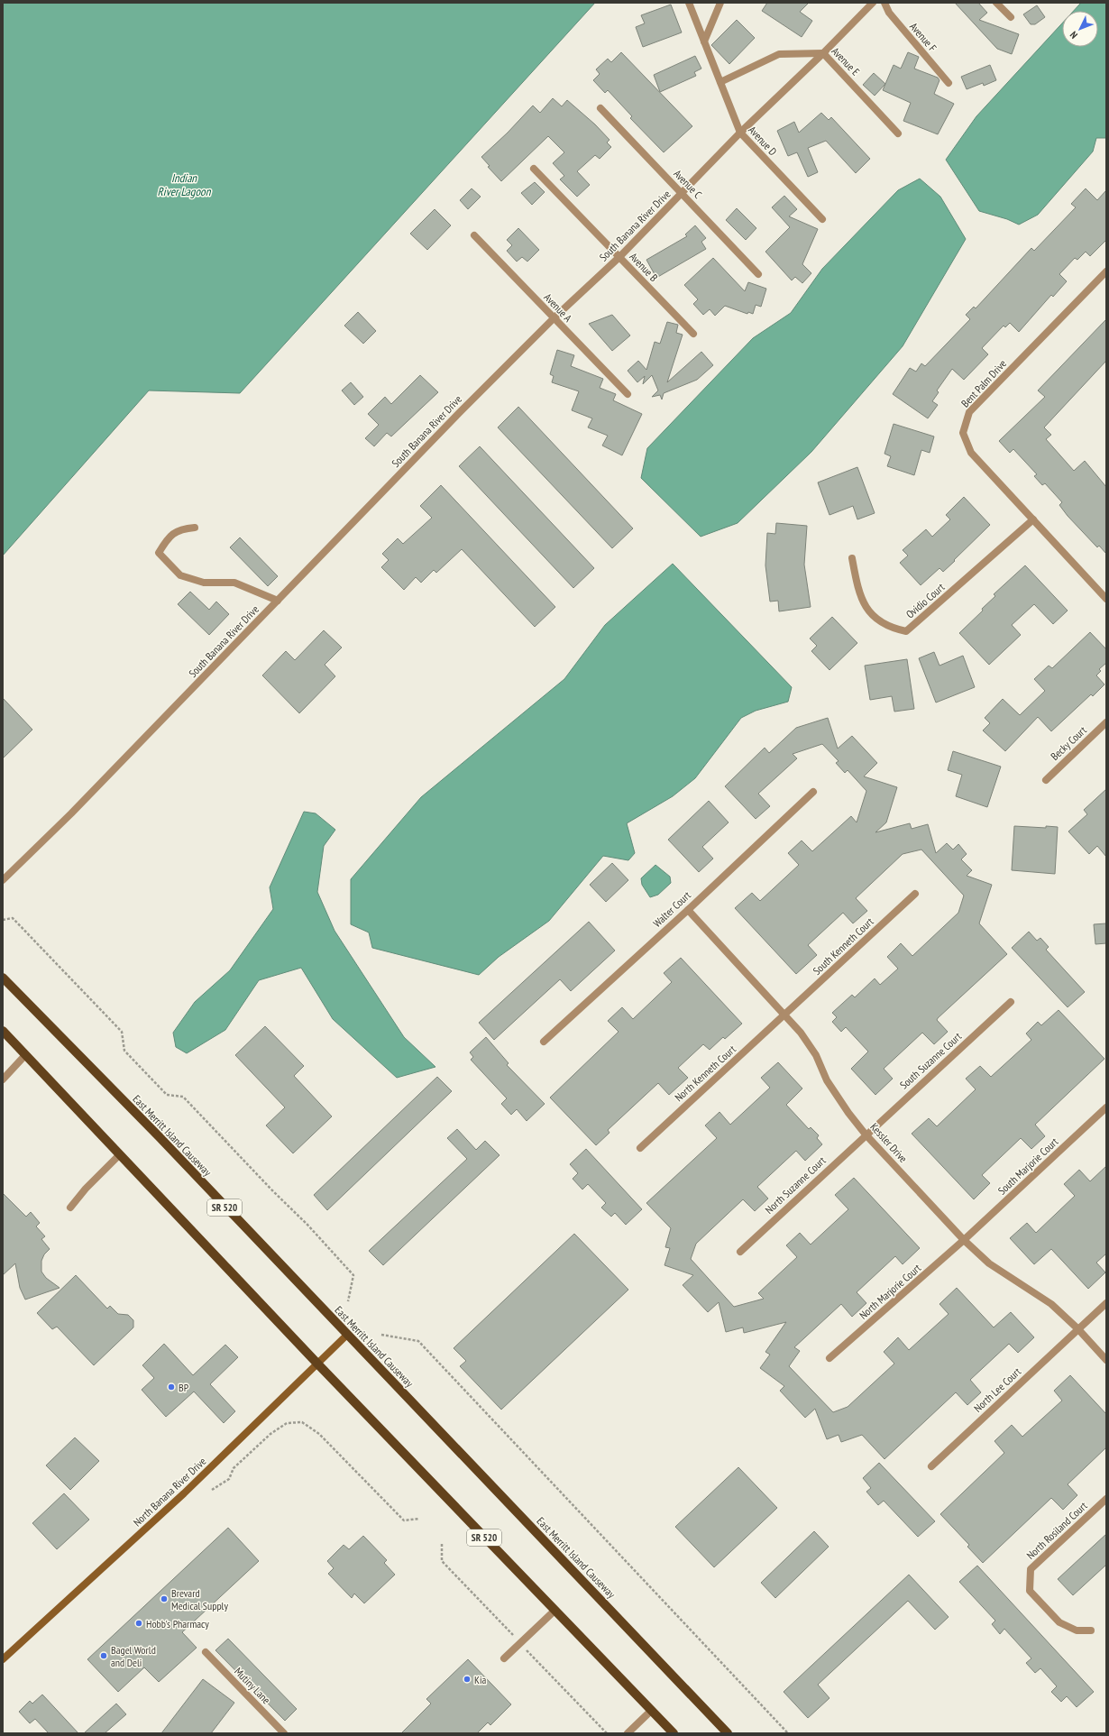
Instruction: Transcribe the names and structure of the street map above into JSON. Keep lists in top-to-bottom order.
{
  "streets": {
    "main road": ["East Merritt Island Causeway", "SR 520"],
    "street": [
      "Avenue F",
      "Avenue E",
      "Avenue D",
      "Avenue C",
      "South Banana River Drive",
      "Avenue B",
      "Avenue A",
      "Bent Palm Drive",
      "Ovidio Court",
      "Becky Court",
      "Walter Court",
      "South Kenneth Court",
      "South Suzanne Court",
      "North Kenneth Court",
      "Kessler Drive",
      "South Marjorie Court",
      "North Suzanne Court",
      "North Marjorie Court",
      "North Lee Court",
      "North Banana River Drive",
      "North Rosiland Court",
      "Mutiny Lane"
    ]
  },
  "crossings": [
    ["Avenue E", "Avenue D"],
    ["Avenue E", "South Banana River Drive"],
    ["Avenue D", "South Banana River Drive"],
    ["Avenue C", "South Banana River Drive"],
    ["South Banana River Drive", "Avenue B"],
    ["South Banana River Drive", "Avenue A"],
    ["Bent Palm Drive", "Ovidio Court"],
    ["Walter Court", "Kessler Drive"],
    ["South Kenneth Court", "North Kenneth Court"],
    ["South Kenneth Court", "Kessler Drive"],
    ["South Suzanne Court", "Kessler Drive"],
    ["South Suzanne Court", "North Suzanne Court"],
    ["North Kenneth Court", "Kessler Drive"],
    ["East Merritt Island Causeway", "North Banana River Drive"],
    ["Kessler Drive", "South Marjorie Court"],
    ["Kessler Drive", "North Suzanne Court"],
    ["Kessler Drive", "North Marjorie Court"],
    ["Kessler Drive", "North Lee Court"],
    ["South Marjorie Court", "North Marjorie Court"],
    ["SR 520", "North Banana River Drive"]
  ],
  "water": ["Indian River Lagoon"],
  "places": [
    "BP",
    "Brevard Medical Supply",
    "Hobb's Pharmacy",
    "Bagel World and Deli",
    "Kia"
  ],
  "north": "bottom left"
}
